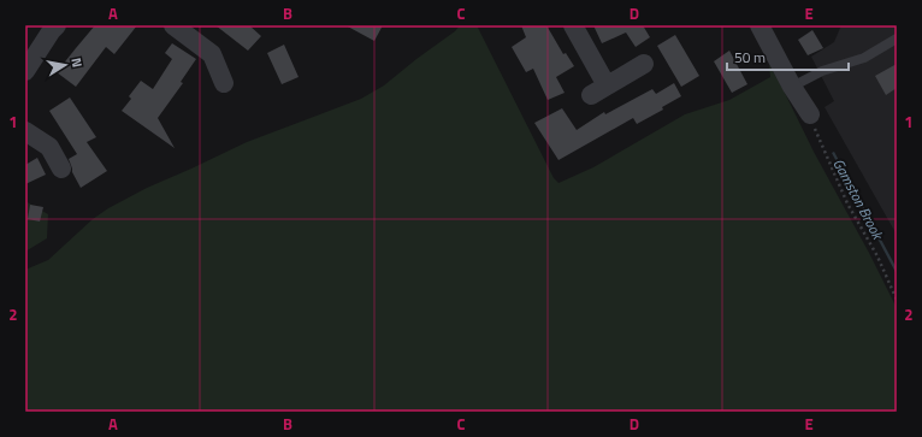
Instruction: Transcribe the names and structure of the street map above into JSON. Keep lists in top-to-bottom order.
{
  "water": ["Gamston Brook"],
  "scale_bar": "50 m",
  "north": "right",
  "grid": {
    "columns": [
      "A",
      "B",
      "C",
      "D",
      "E"
    ],
    "rows": ["1", "2"]
  }
}
